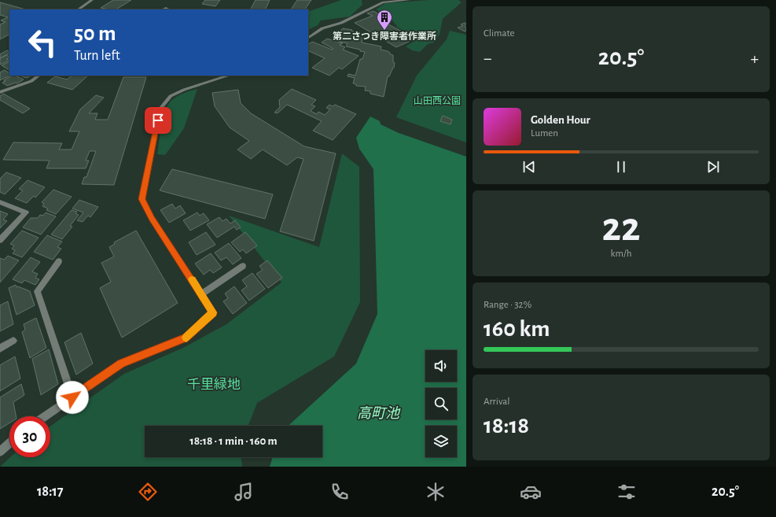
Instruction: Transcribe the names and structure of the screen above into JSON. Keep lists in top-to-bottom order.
{
  "water": ["高町池"],
  "parks": ["山田西公園", "千里緑地"],
  "places": {
    "building": ["第二さつき障害者作業所"]
  },
  "page": {
    "tile": [
      "Climate",
      ["22", "km/h"],
      ["Range · 32%", "160 km"],
      ["Arrival", "18:18"]
    ],
    "turn": ["50 m", "Turn left"],
    "heat": ["−", "20.5°", "+"],
    "song": ["Golden Hour", "Lumen"],
    "limit": "30",
    "trip": "18:18 · 1 min · 160 m",
    "tabs": ["18:17", "20.5°"]
  }
}
